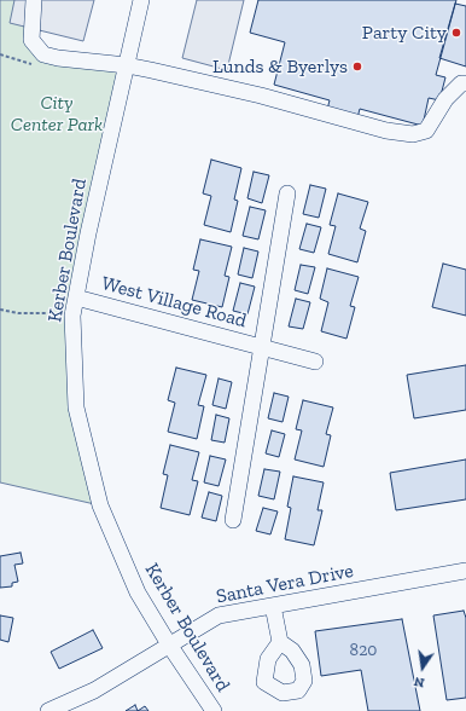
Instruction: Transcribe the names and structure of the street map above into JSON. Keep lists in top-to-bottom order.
{
  "streets": {
    "street": ["Kerber Boulevard", "West Village Road", "Santa Vera Drive"]
  },
  "crossings": [
    ["Kerber Boulevard", "West Village Road"],
    ["Kerber Boulevard", "Santa Vera Drive"]
  ],
  "parks": ["City Center Park"],
  "places": ["Party City", "Lunds & Byerlys"],
  "house_numbers": ["820"],
  "north": "bottom"
}
